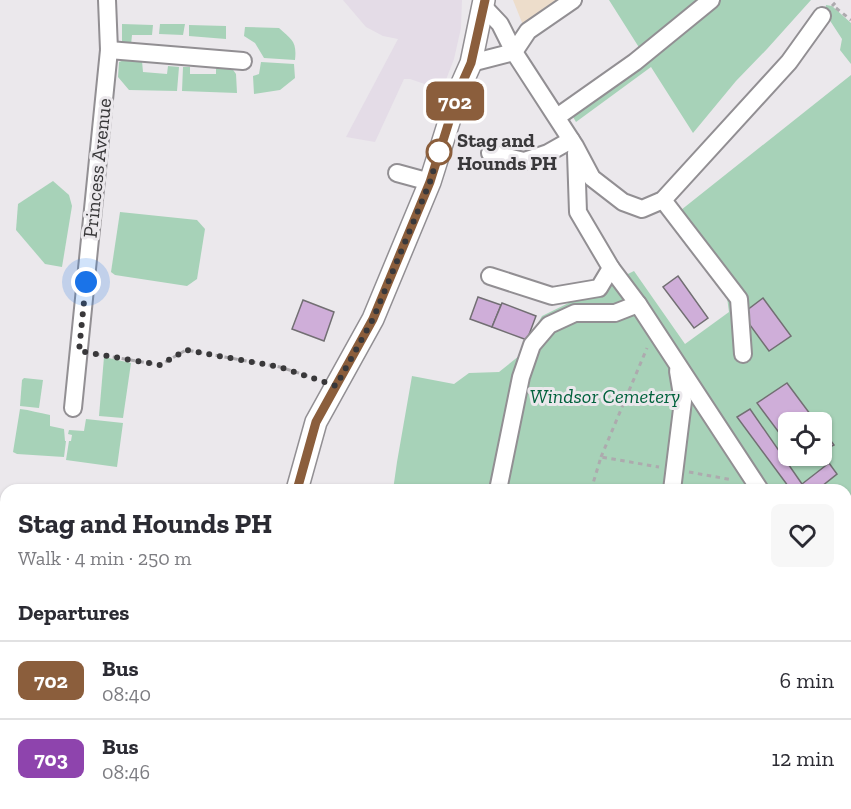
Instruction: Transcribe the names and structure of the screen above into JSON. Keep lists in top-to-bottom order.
{
  "streets": {
    "street": ["Princess Avenue"]
  },
  "parks": ["Windsor Cemetery"],
  "places": ["Stag and Hounds PH"],
  "lines": ["bus line 702"],
  "page": {
    "on_map": "702",
    "heading": [
      ["Stag and Hounds PH", "Walk · 4 min · 250 m"],
      "Departures"
    ],
    "list": [
      {
        "mark": "702",
        "name": "Bus",
        "note": "08:40",
        "value": "6 min"
      },
      {
        "mark": "703",
        "name": "Bus",
        "note": "08:46",
        "value": "12 min"
      }
    ]
  }
}
